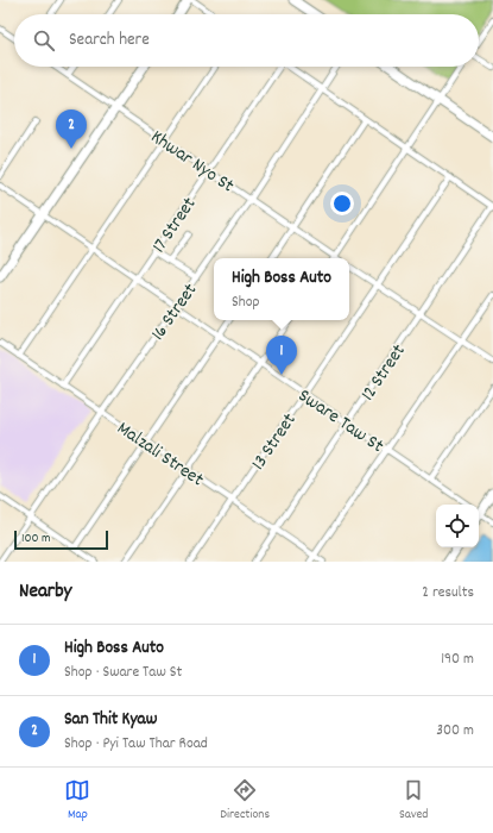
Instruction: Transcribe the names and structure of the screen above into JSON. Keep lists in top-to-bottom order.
{
  "streets": {
    "street": [
      "Khwar Nyo St",
      "17 Street",
      "16 Street",
      "12 Street",
      "Sware Taw St",
      "13 Street",
      "Malzali Street"
    ]
  },
  "crossings": [
    ["Khwar Nyo St", "17 Street"],
    ["Khwar Nyo St", "16 Street"],
    ["17 Street", "Sware Taw St"],
    ["17 Street", "Malzali Street"],
    ["16 Street", "Sware Taw St"],
    ["16 Street", "Malzali Street"],
    ["12 Street", "Sware Taw St"],
    ["12 Street", "Malzali Street"],
    ["Sware Taw St", "13 Street"],
    ["13 Street", "Malzali Street"]
  ],
  "scale_bar": "100 m",
  "page": {
    "search": "Search here",
    "pins": ["2", "1"],
    "popup": ["High Boss Auto", "Shop"],
    "scale": "100 m",
    "heading": ["Nearby", "2 results"],
    "list": [
      {
        "mark": "1",
        "name": "High Boss Auto",
        "note": "Shop · Sware Taw St",
        "value": "190 m"
      },
      {
        "mark": "2",
        "name": "San Thit Kyaw",
        "note": "Shop · Pyi Taw Thar Road",
        "value": "300 m"
      }
    ],
    "nav": ["Map", "Directions", "Saved"]
  }
}
